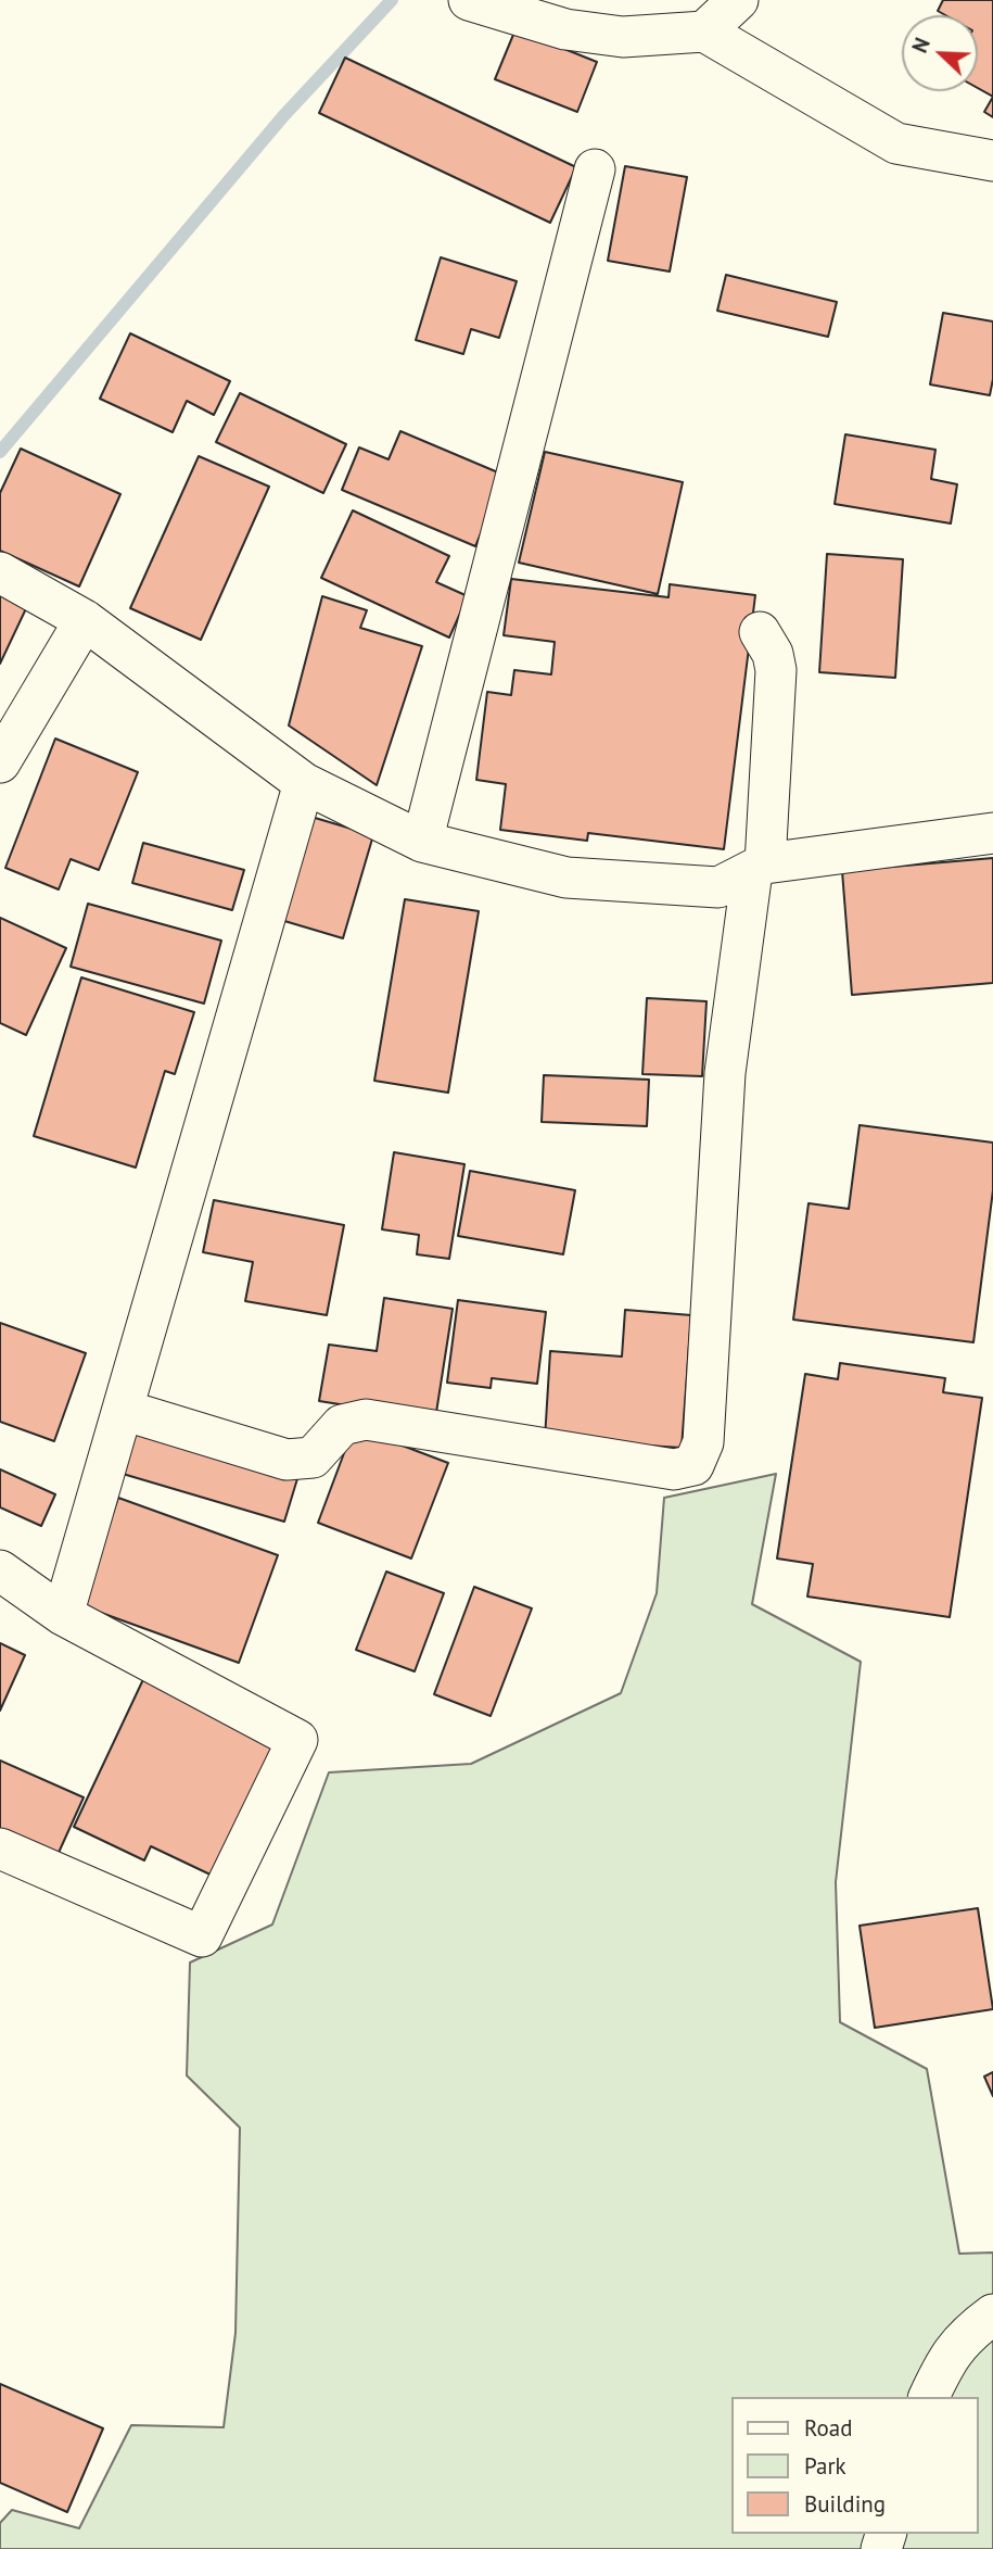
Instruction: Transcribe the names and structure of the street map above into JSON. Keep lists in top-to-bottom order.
{
  "legend": ["Road", "Park", "Building"],
  "north": "top left"
}
